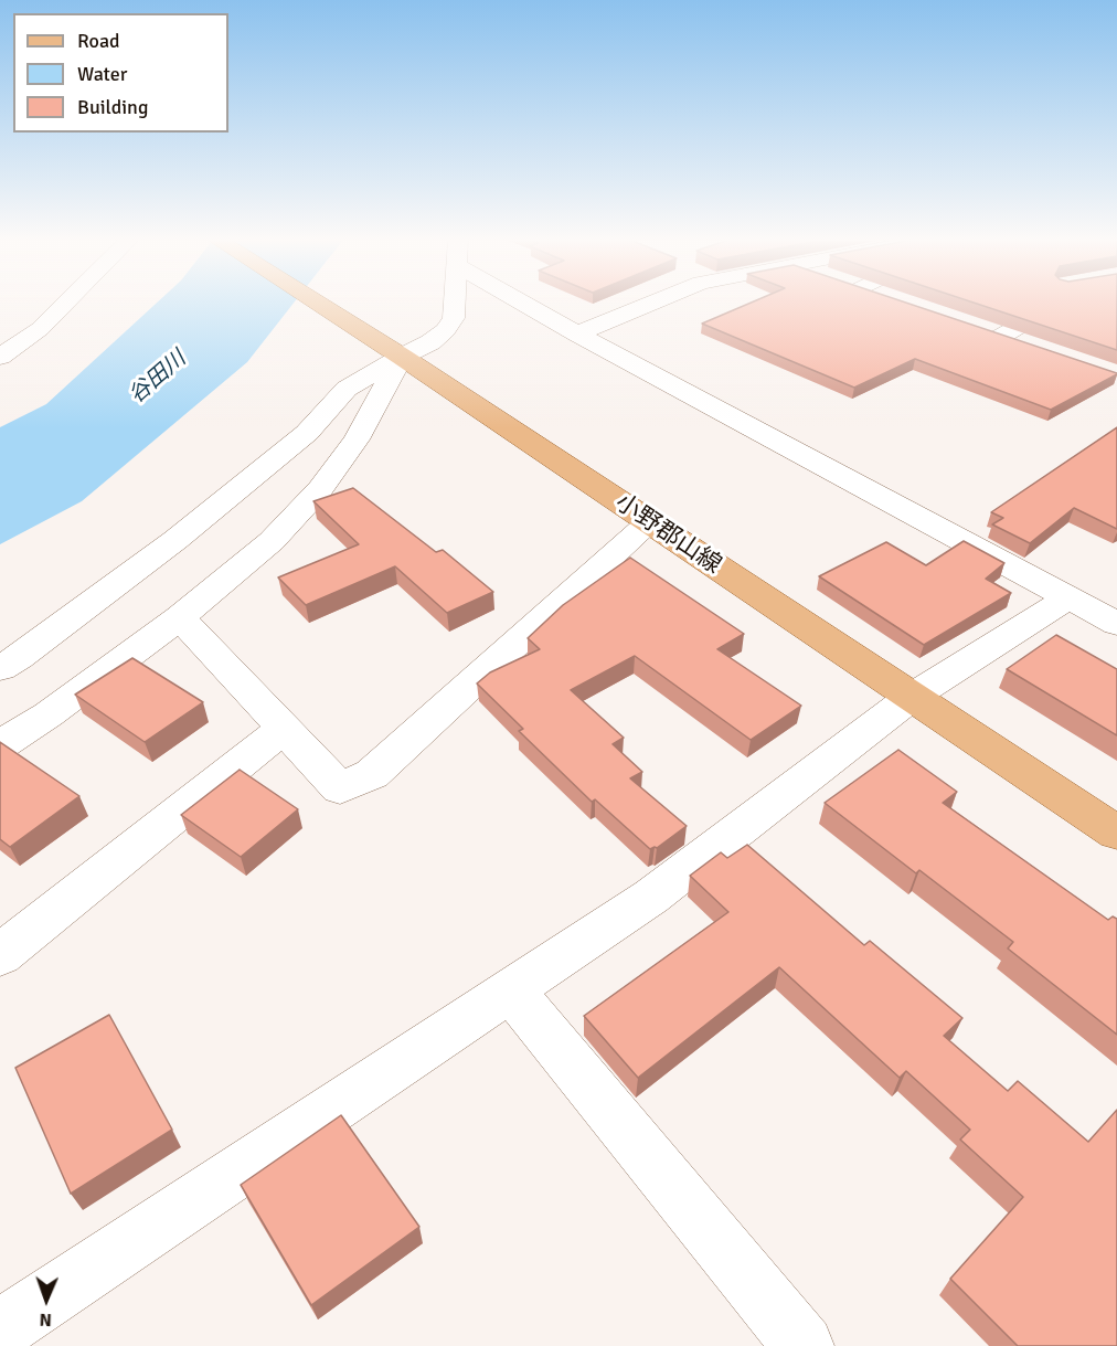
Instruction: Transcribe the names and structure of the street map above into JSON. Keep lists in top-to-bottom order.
{
  "streets": {
    "main road": ["小野郡山線"]
  },
  "water": ["谷田川"],
  "legend": ["Road", "Water", "Building"],
  "north": "bottom"
}
